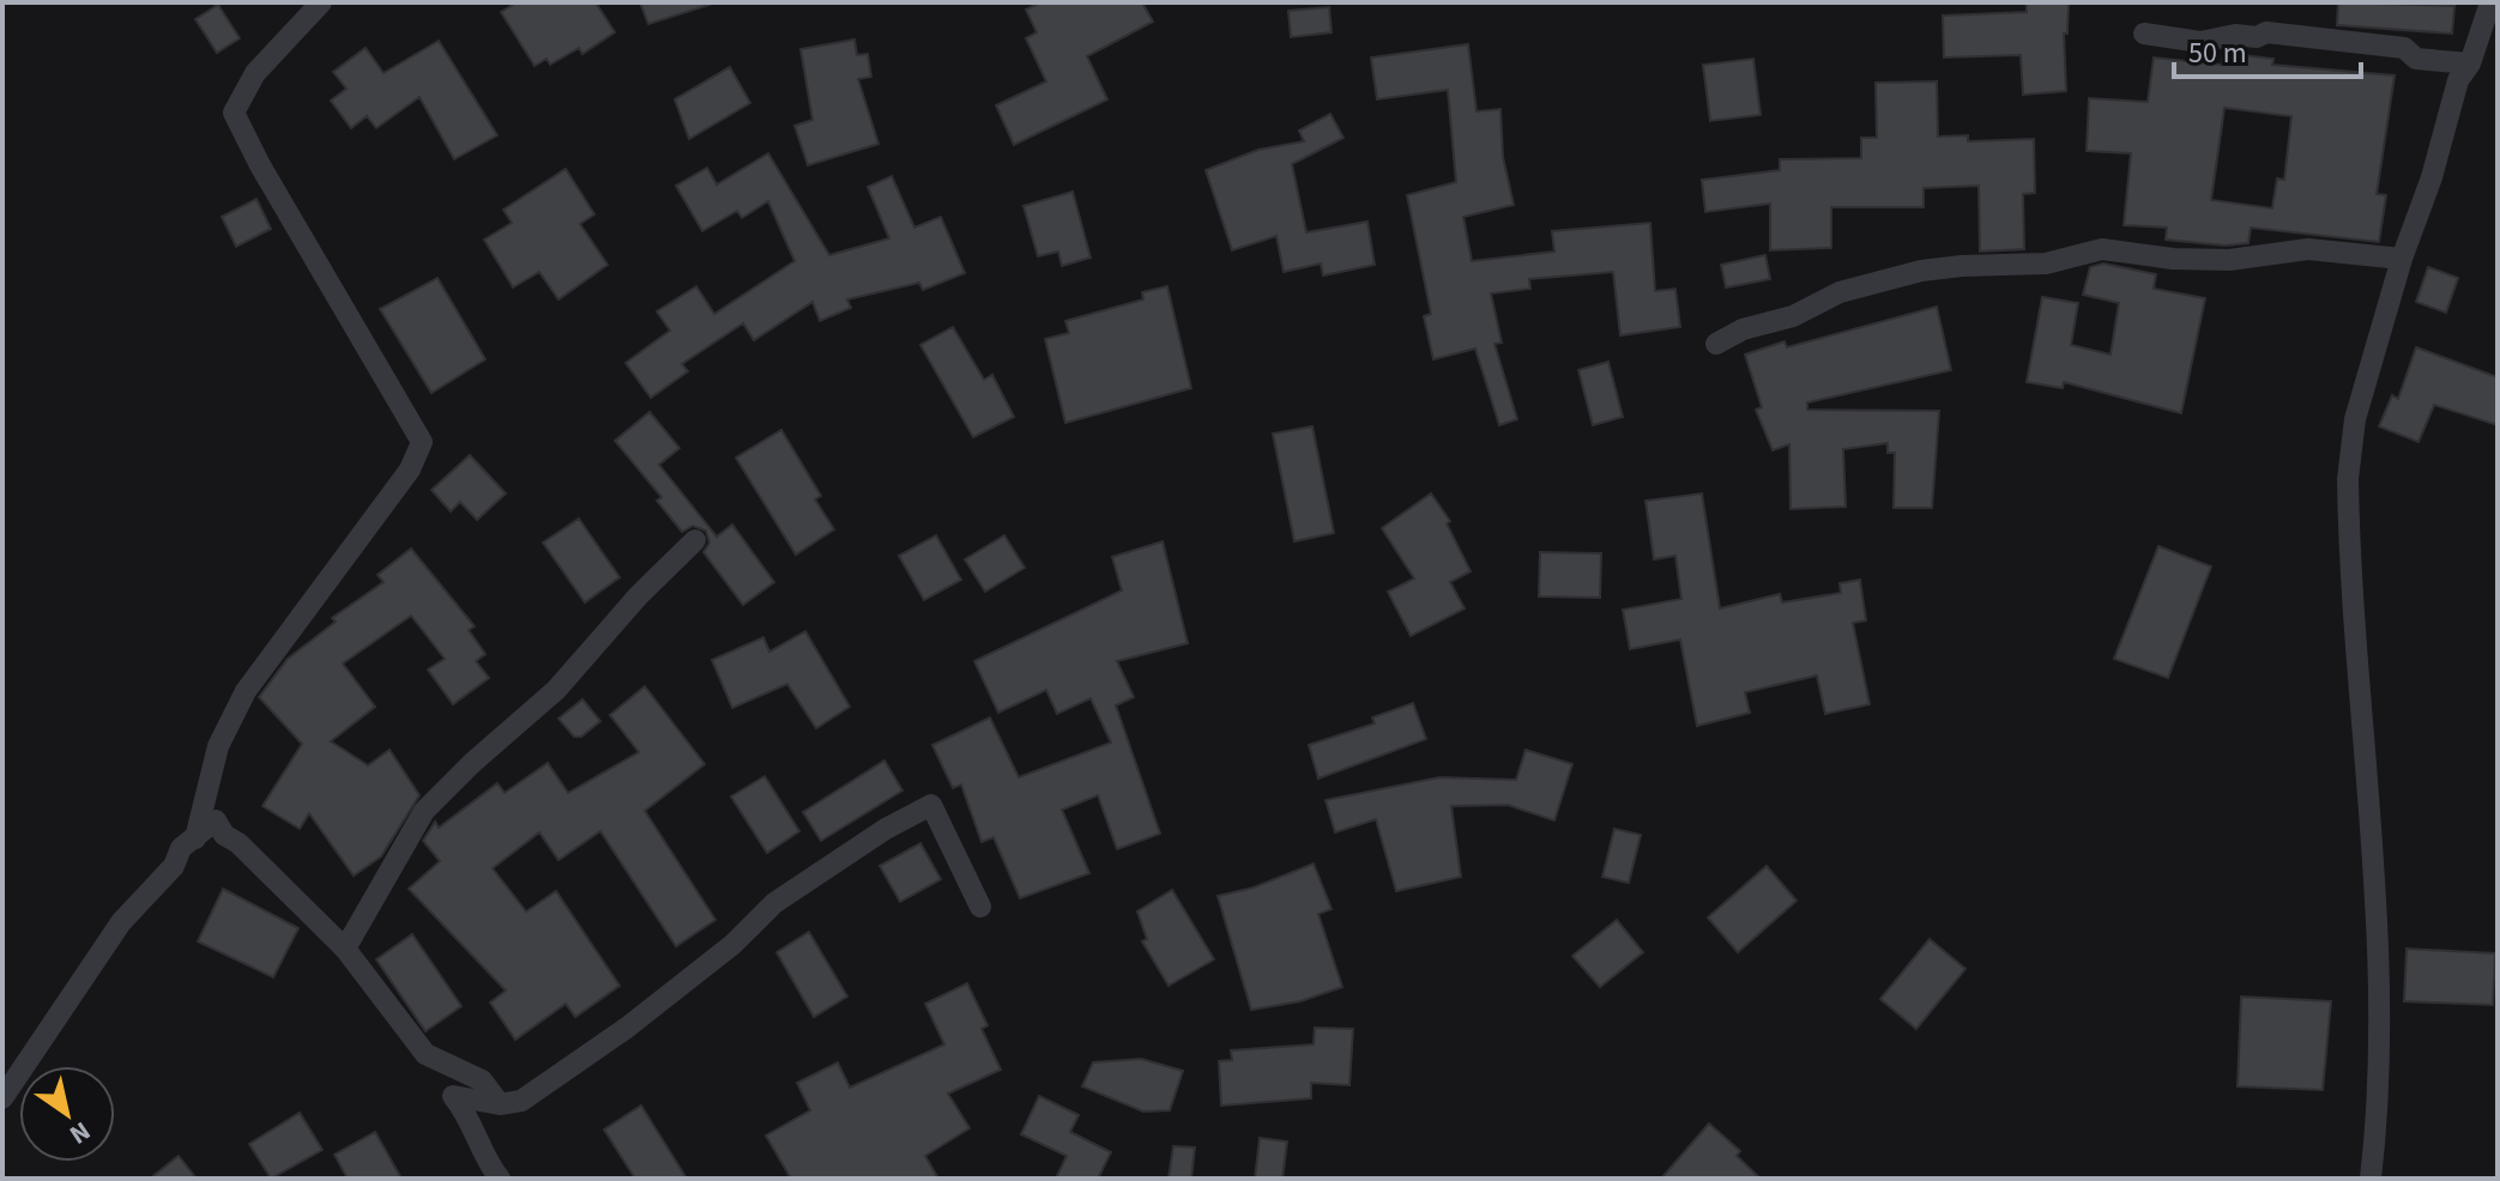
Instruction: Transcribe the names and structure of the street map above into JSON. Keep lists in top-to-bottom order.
{
  "scale_bar": "50 m",
  "north": "bottom right"
}
